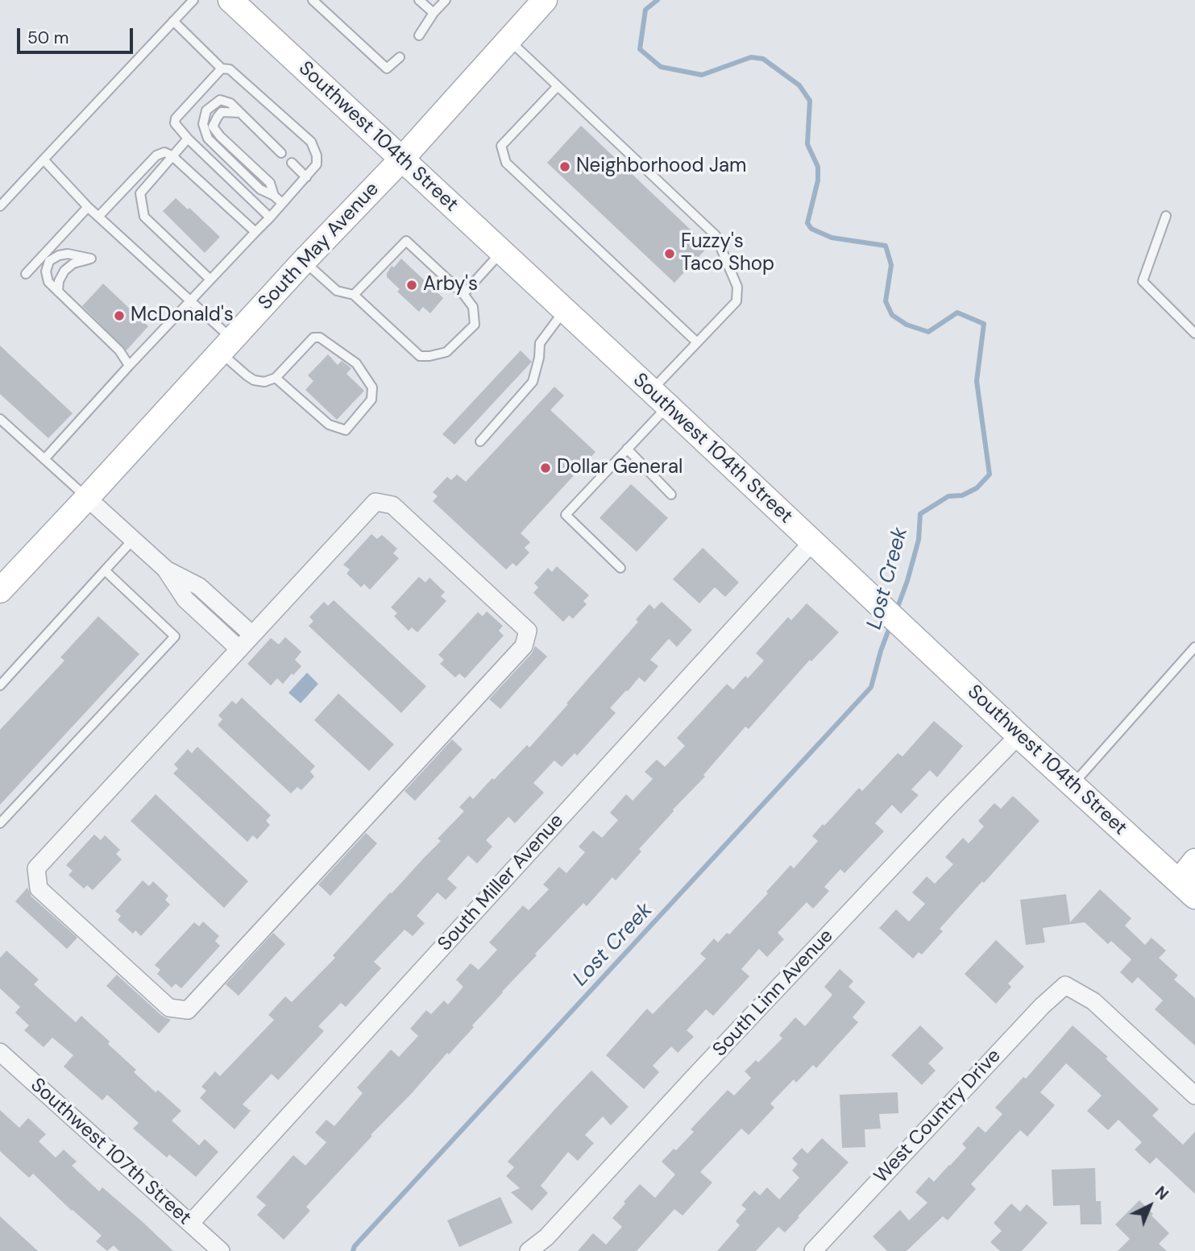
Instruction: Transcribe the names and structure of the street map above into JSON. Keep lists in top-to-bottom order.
{
  "streets": {
    "main road": ["Southwest 104th Street", "South May Avenue"],
    "street": [
      "South Miller Avenue",
      "South Linn Avenue",
      "West Country Drive",
      "Southwest 107th Street"
    ]
  },
  "crossings": [
    ["Southwest 104th Street", "South May Avenue"],
    ["Southwest 104th Street", "South Miller Avenue"],
    ["Southwest 104th Street", "South Linn Avenue"],
    ["South Miller Avenue", "Southwest 107th Street"]
  ],
  "water": ["Lost Creek"],
  "places": [
    "Neighborhood Jam",
    "Fuzzy's Taco Shop",
    "Arby's",
    "McDonald's",
    "Dollar General"
  ],
  "scale_bar": "50 m",
  "north": "top right"
}
